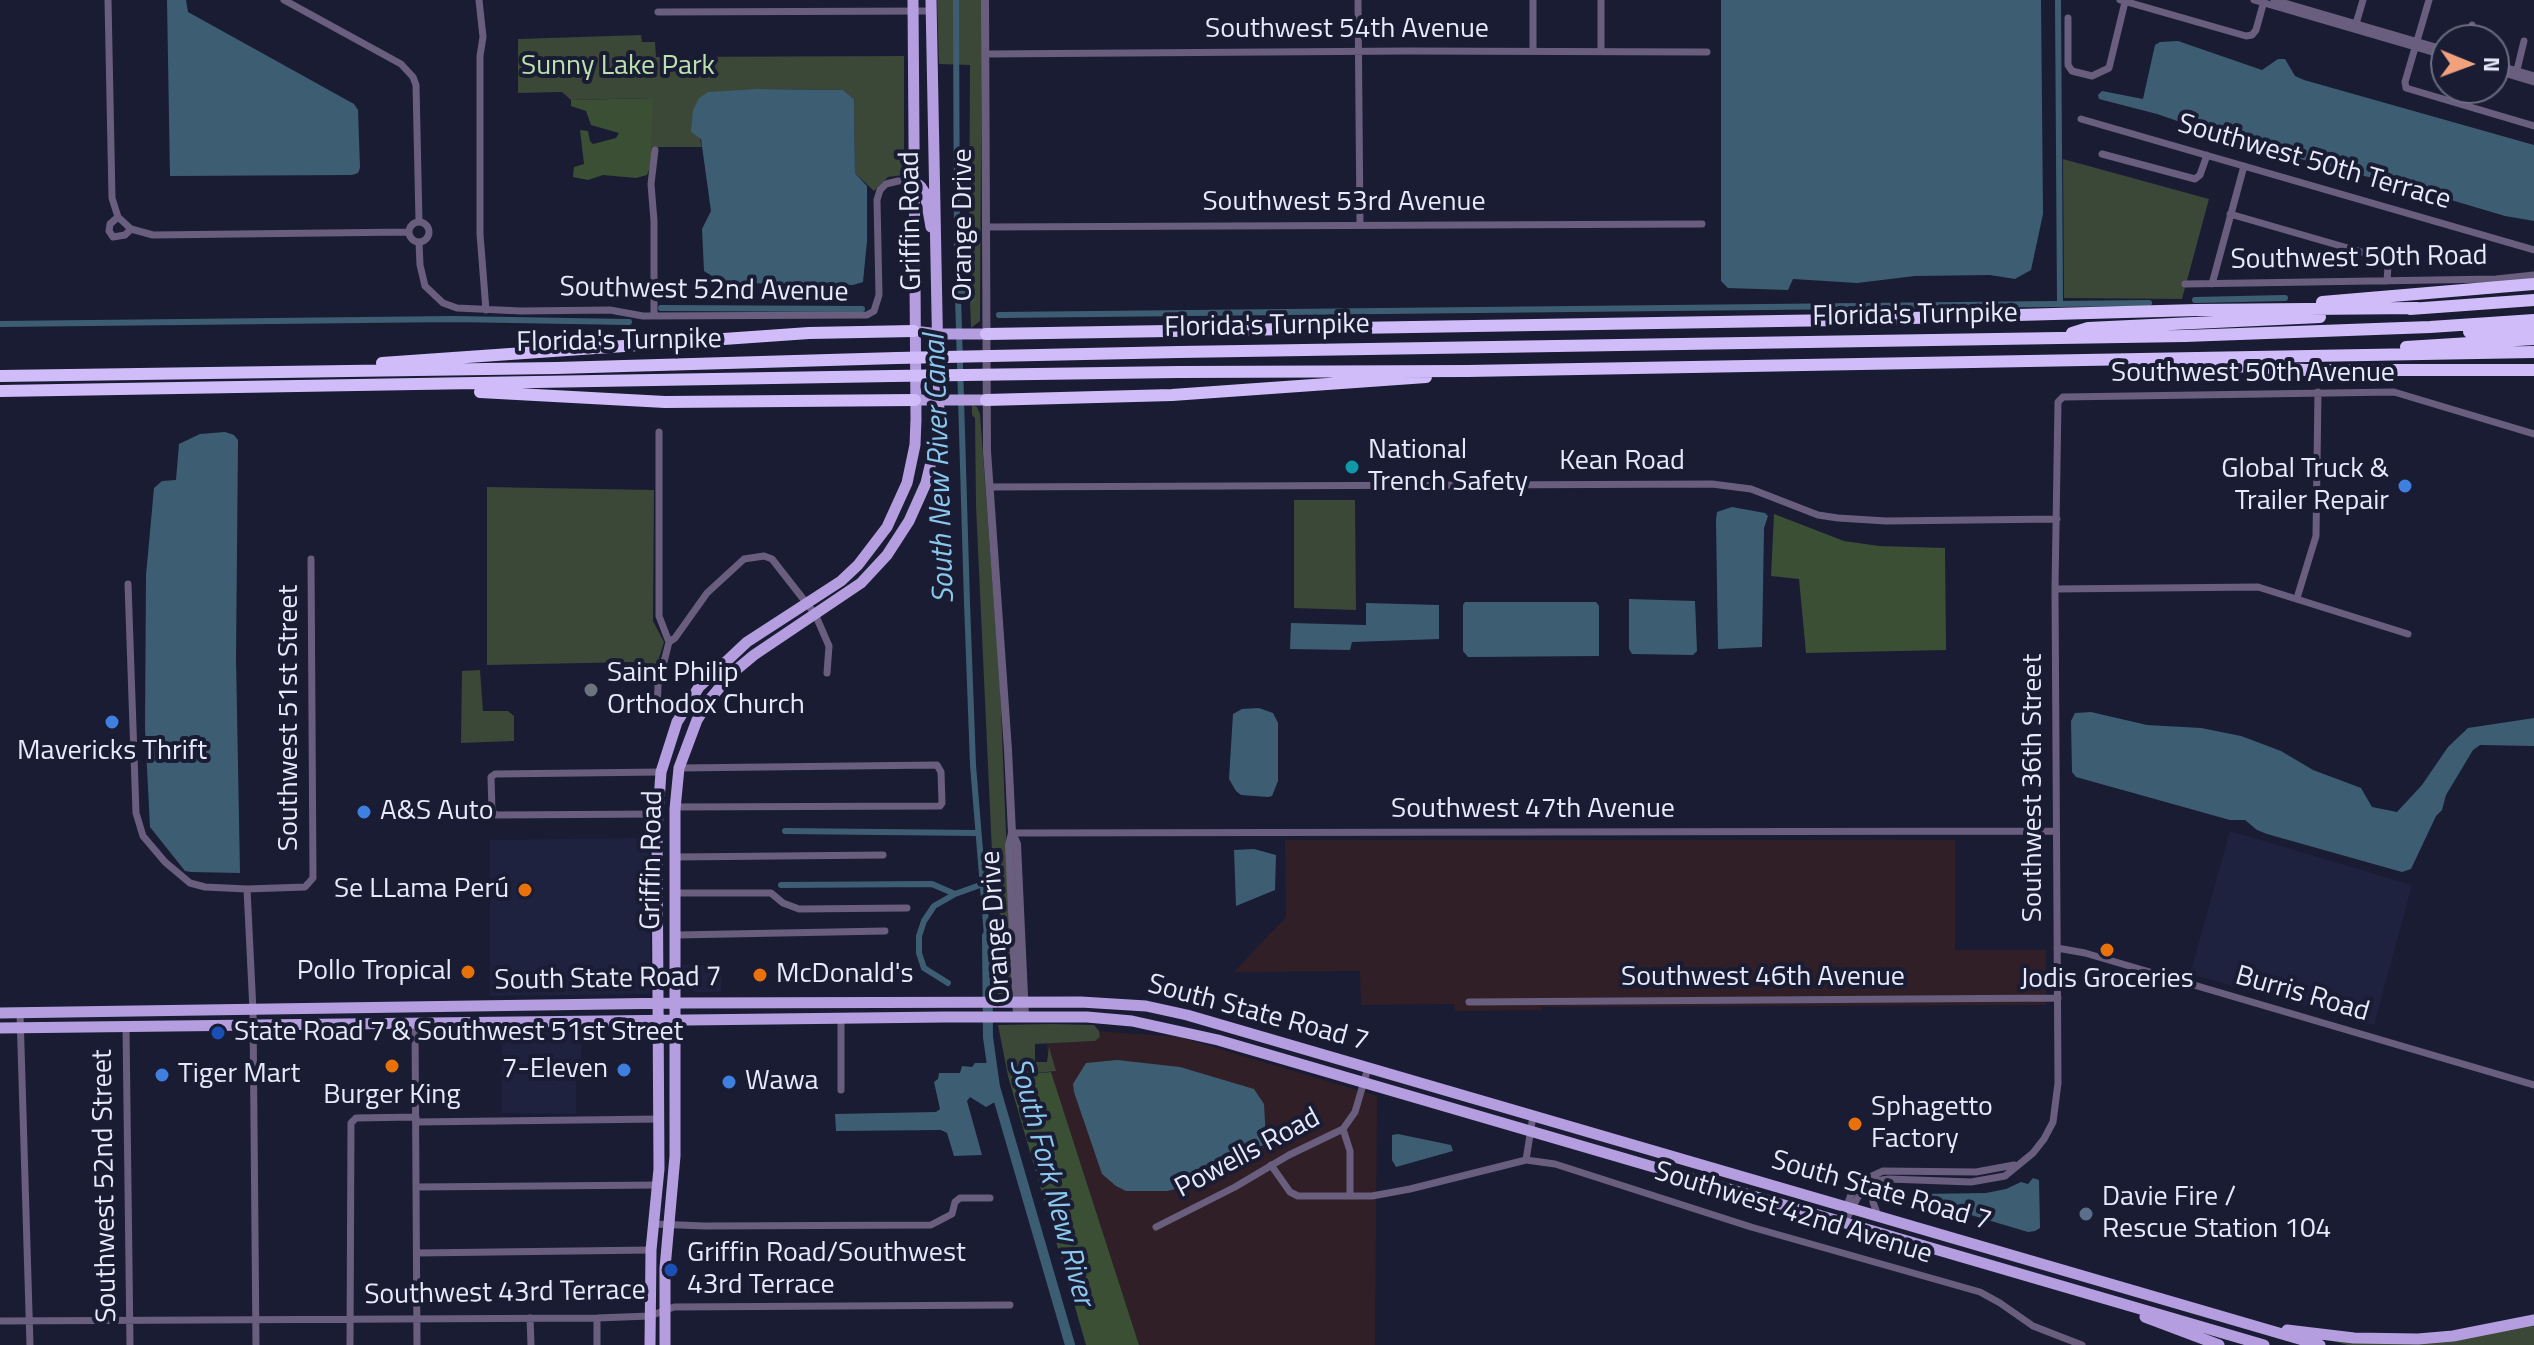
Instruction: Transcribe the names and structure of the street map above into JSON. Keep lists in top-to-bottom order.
{
  "streets": {
    "highway": ["Florida's Turnpike"],
    "main road": ["Griffin Road", "South State Road 7"],
    "street": [
      "Southwest 54th Avenue",
      "Southwest 50th Terrace",
      "Southwest 53rd Avenue",
      "Orange Drive",
      "Southwest 50th Road",
      "Southwest 52nd Avenue",
      "Southwest 50th Avenue",
      "Kean Road",
      "Southwest 51st Street",
      "Southwest 36th Street",
      "Southwest 47th Avenue",
      "Southwest 46th Avenue",
      "Burris Road",
      "Powells Road",
      "Southwest 52nd Street",
      "Southwest 42nd Avenue",
      "Southwest 43rd Terrace"
    ]
  },
  "crossings": [
    ["Southwest 54th Avenue", "Orange Drive"],
    ["Southwest 53rd Avenue", "Orange Drive"],
    ["Griffin Road", "Southwest 52nd Avenue"],
    ["Griffin Road", "South State Road 7"],
    ["Griffin Road", "Southwest 43rd Terrace"],
    ["Orange Drive", "Kean Road"],
    ["Orange Drive", "Southwest 47th Avenue"],
    ["Orange Drive", "South State Road 7"],
    ["Southwest 50th Avenue", "Southwest 36th Street"],
    ["Kean Road", "Southwest 36th Street"],
    ["Southwest 36th Street", "Southwest 47th Avenue"],
    ["Southwest 36th Street", "Southwest 46th Avenue"],
    ["Southwest 36th Street", "Burris Road"],
    ["South State Road 7", "Powells Road"],
    ["South State Road 7", "Southwest 52nd Street"],
    ["Southwest 52nd Street", "Southwest 43rd Terrace"]
  ],
  "water": ["South New River Canal", "South Fork New River"],
  "parks": ["Sunny Lake Park"],
  "places": [
    "National Trench Safety",
    "Global Truck & Trailer Repair",
    "Saint Philip Orthodox Church",
    "Mavericks Thrift",
    "A&S Auto",
    "Se LLama Perú",
    "Jodis Groceries",
    "Pollo Tropical",
    "McDonald's",
    "State Road 7 & Southwest 51st Street",
    "Burger King",
    "7-Eleven",
    "Tiger Mart",
    "Wawa",
    "Sphagetto Factory",
    "Davie Fire / Rescue Station 104",
    "Griffin Road/Southwest 43rd Terrace"
  ],
  "north": "right"
}
